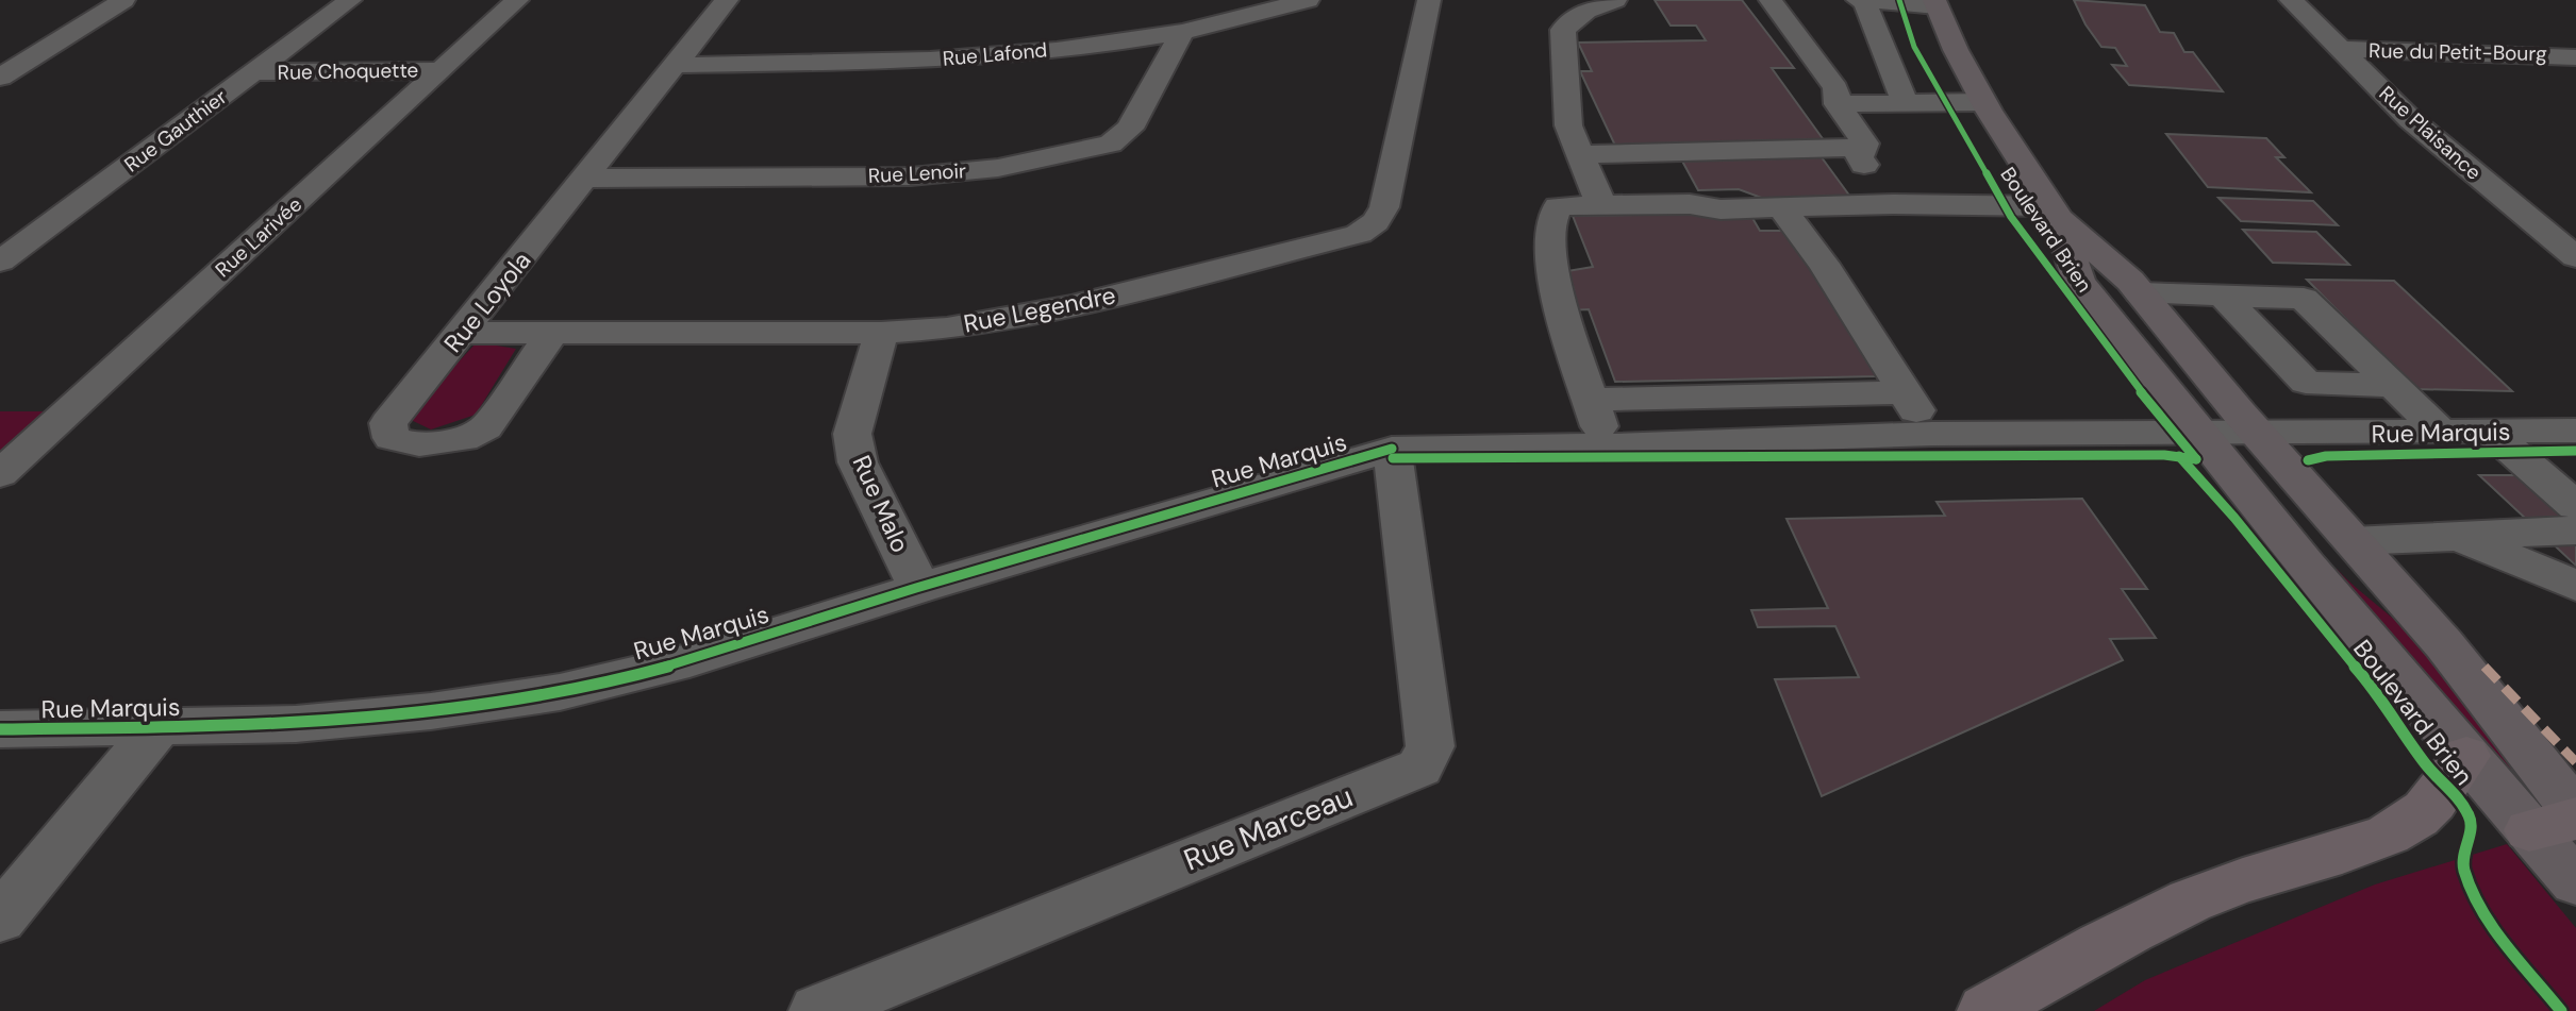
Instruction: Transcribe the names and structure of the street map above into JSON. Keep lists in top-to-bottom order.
{
  "streets": {
    "main road": ["Boulevard Brien"],
    "street": [
      "Rue du Petit-Bourg",
      "Rue Lafond",
      "Rue Choquette",
      "Rue Gauthier",
      "Rue Plaisance",
      "Rue Lenoir",
      "Rue Larivée",
      "Rue Loyola",
      "Rue Legendre",
      "Rue Marquis",
      "Rue Malo",
      "Rue Marceau"
    ]
  },
  "crossings": [
    ["Rue du Petit-Bourg", "Rue Plaisance"],
    ["Rue Lafond", "Rue Lenoir"],
    ["Rue Lafond", "Rue Loyola"],
    ["Rue Choquette", "Rue Gauthier"],
    ["Rue Choquette", "Rue Larivée"],
    ["Rue Lenoir", "Rue Loyola"],
    ["Boulevard Brien", "Rue Marquis"],
    ["Rue Loyola", "Rue Legendre"],
    ["Rue Legendre", "Rue Malo"],
    ["Rue Marquis", "Rue Malo"],
    ["Rue Marquis", "Rue Marceau"]
  ]
}
